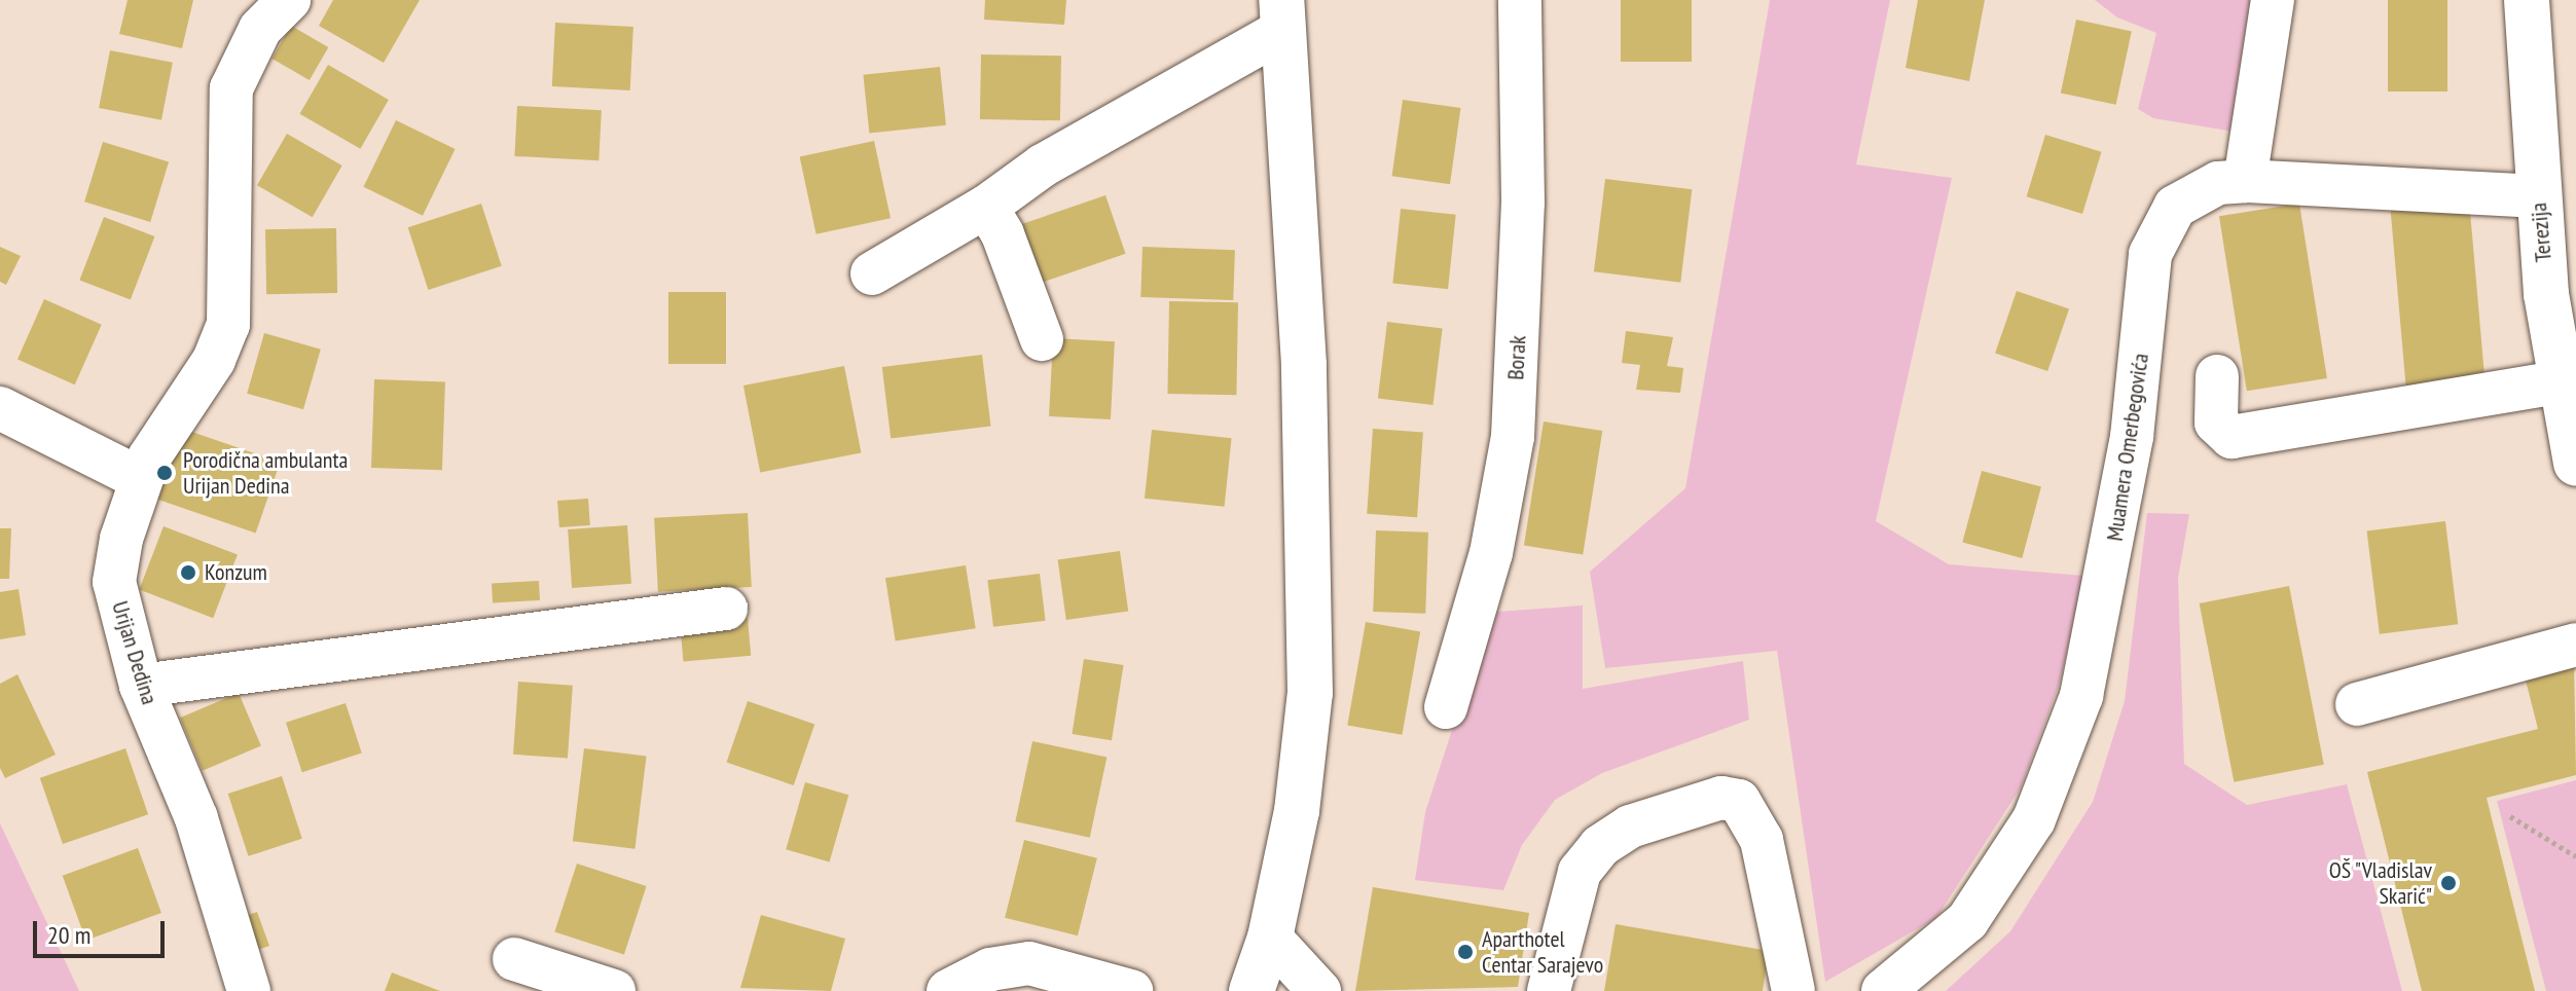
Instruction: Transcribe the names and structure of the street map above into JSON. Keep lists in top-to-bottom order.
{
  "streets": {
    "main road": ["Terezija"],
    "street": ["Borak", "Muamera Omerbegovića", "Urijan Dedina"]
  },
  "crossings": [
    ["Terezija", "Muamera Omerbegovića"]
  ],
  "places": [
    "Porodična ambulanta Urijan Dedina",
    "Konzum",
    "OŠ \"Vladislav Skarić\"",
    "Aparthotel Centar Sarajevo"
  ],
  "scale_bar": "20 m"
}
